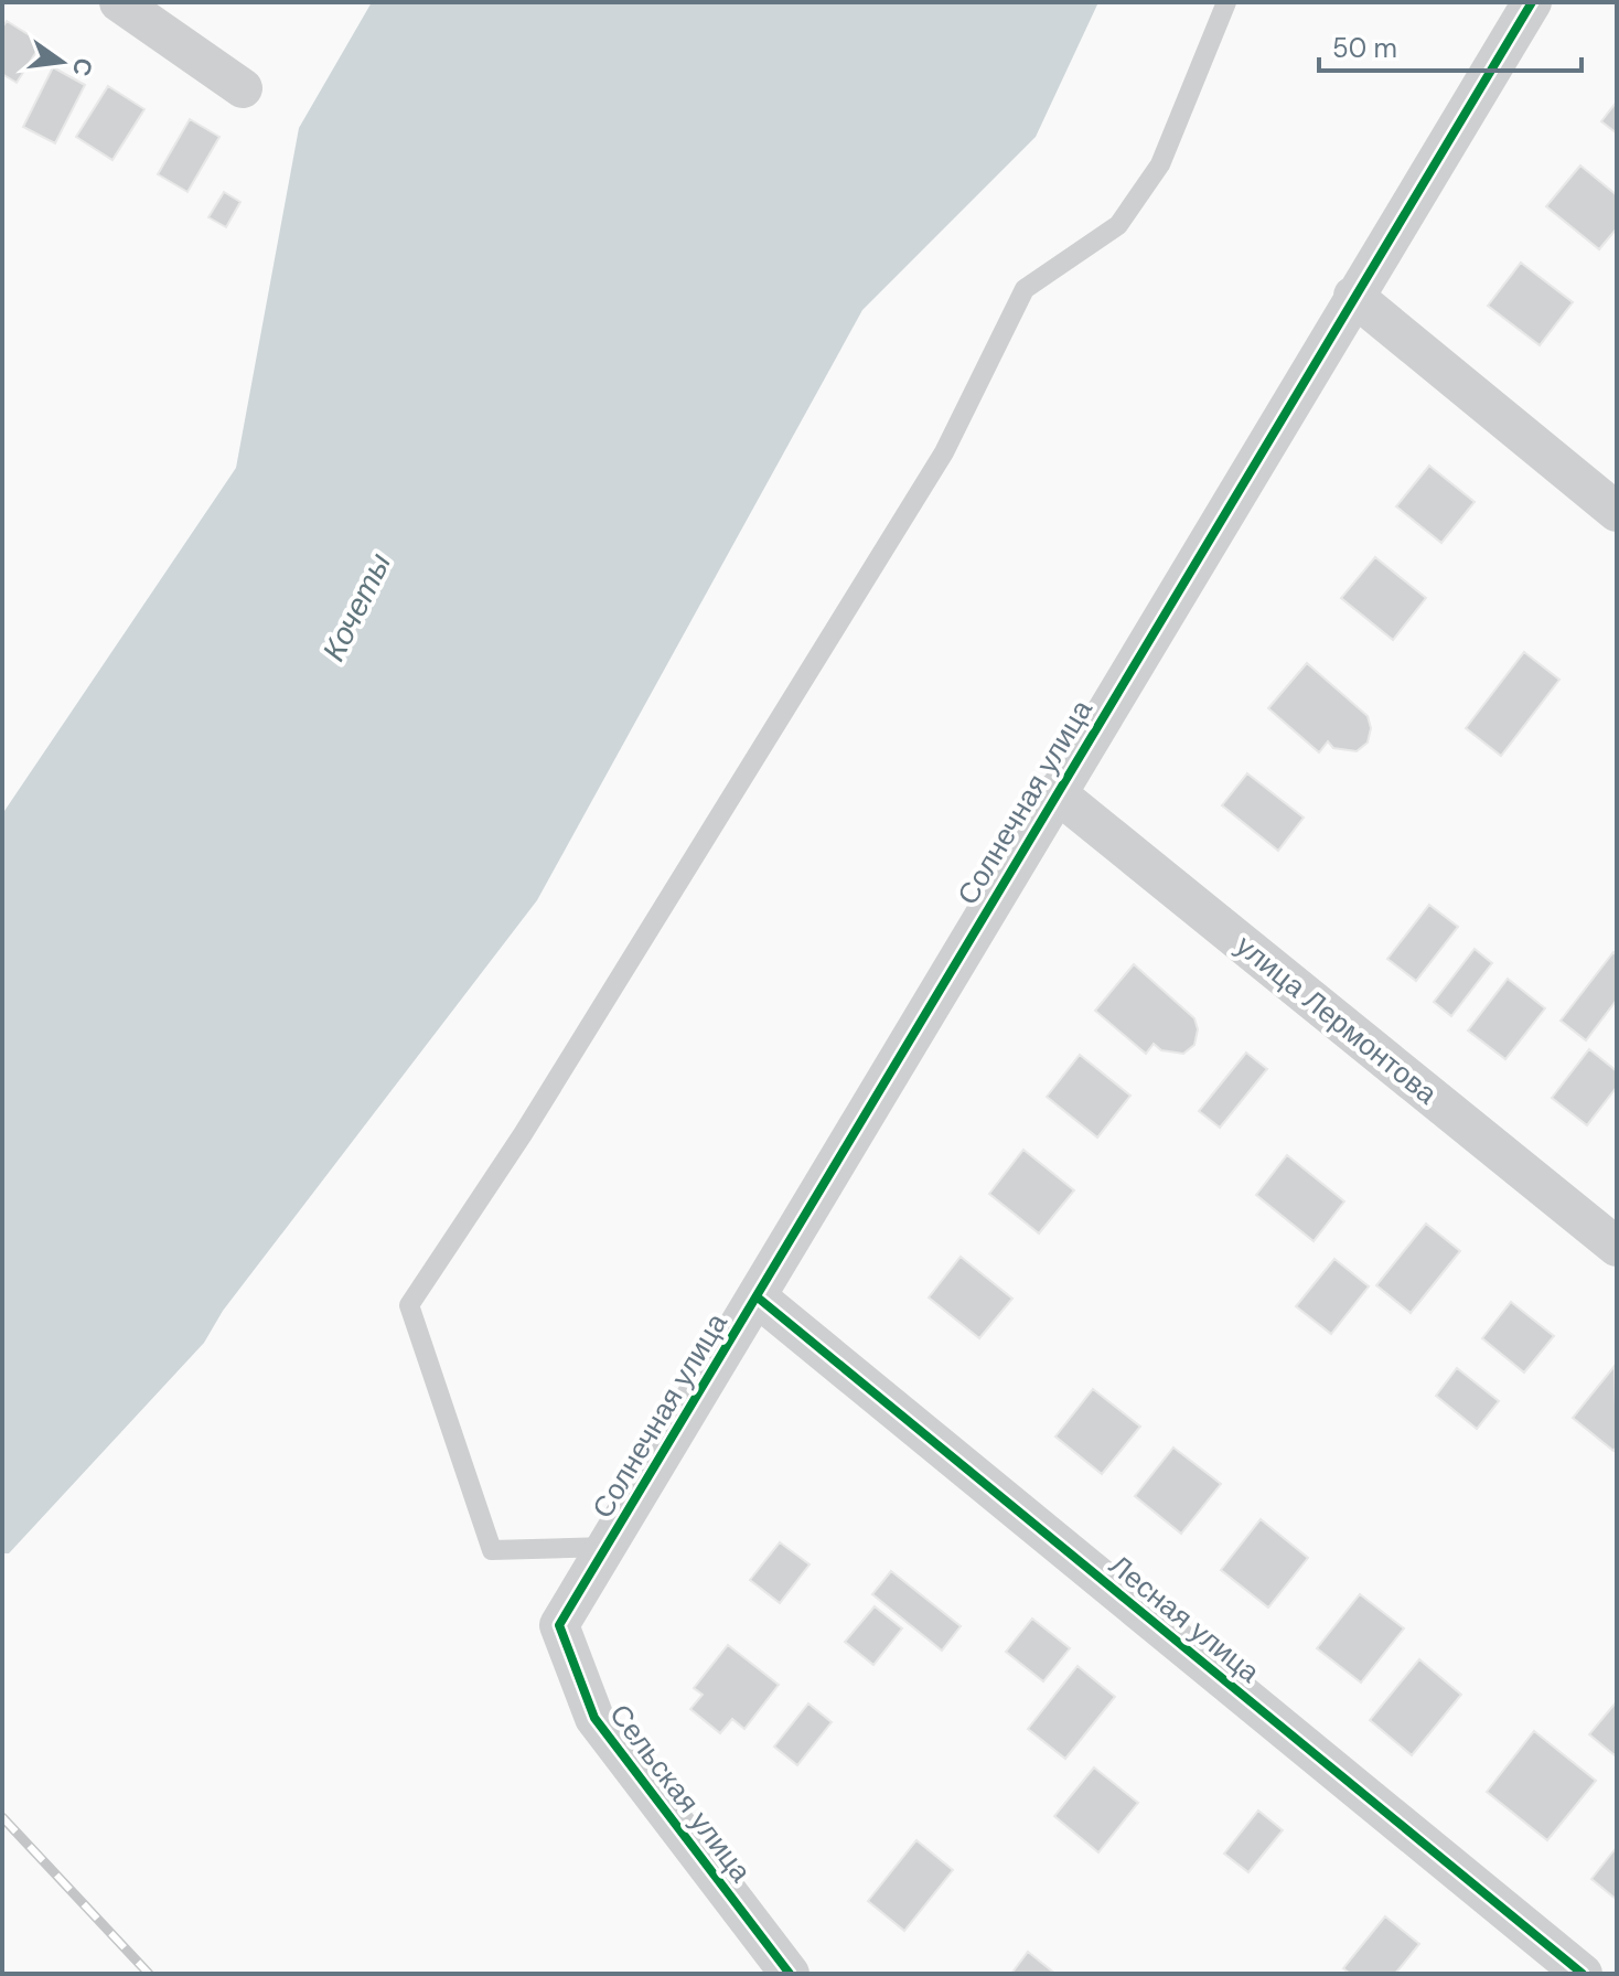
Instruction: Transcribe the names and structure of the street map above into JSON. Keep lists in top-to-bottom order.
{
  "streets": {
    "street": [
      "Солнечная улица",
      "улица Лермонтова",
      "Лесная улица",
      "Сельская улица"
    ]
  },
  "crossings": [
    ["Солнечная улица", "улица Лермонтова"],
    ["Солнечная улица", "Лесная улица"],
    ["Солнечная улица", "Сельская улица"]
  ],
  "water": ["Кочеты"],
  "scale_bar": "50 m",
  "north": "right"
}
